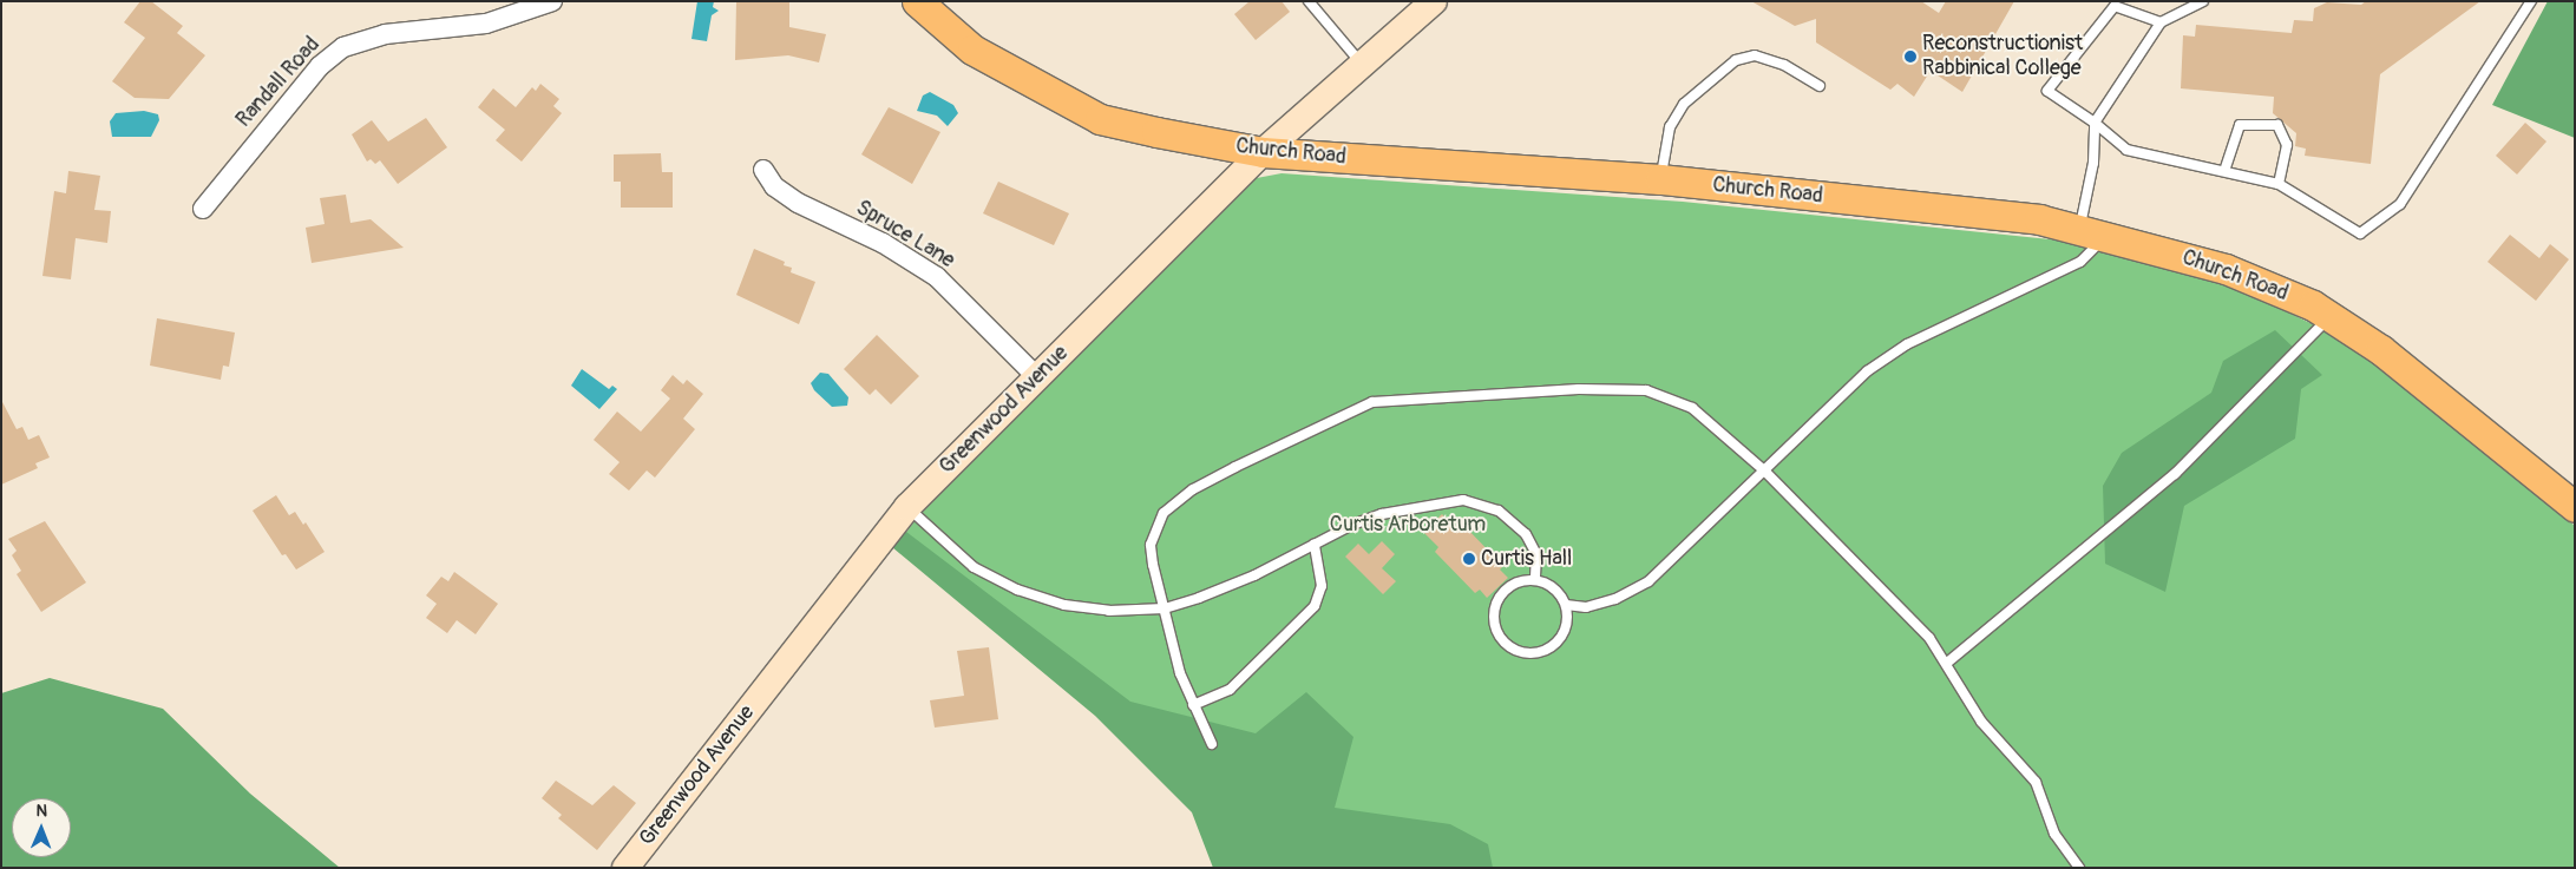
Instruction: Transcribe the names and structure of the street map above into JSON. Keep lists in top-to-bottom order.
{
  "streets": {
    "main road": ["Church Road", "Greenwood Avenue"],
    "street": ["Randall Road", "Spruce Lane"]
  },
  "crossings": [
    ["Church Road", "Greenwood Avenue"],
    ["Spruce Lane", "Greenwood Avenue"]
  ],
  "parks": ["Curtis Arboretum"],
  "places": ["Reconstructionist Rabbinical College", "Curtis Hall"],
  "north": "top"
}
